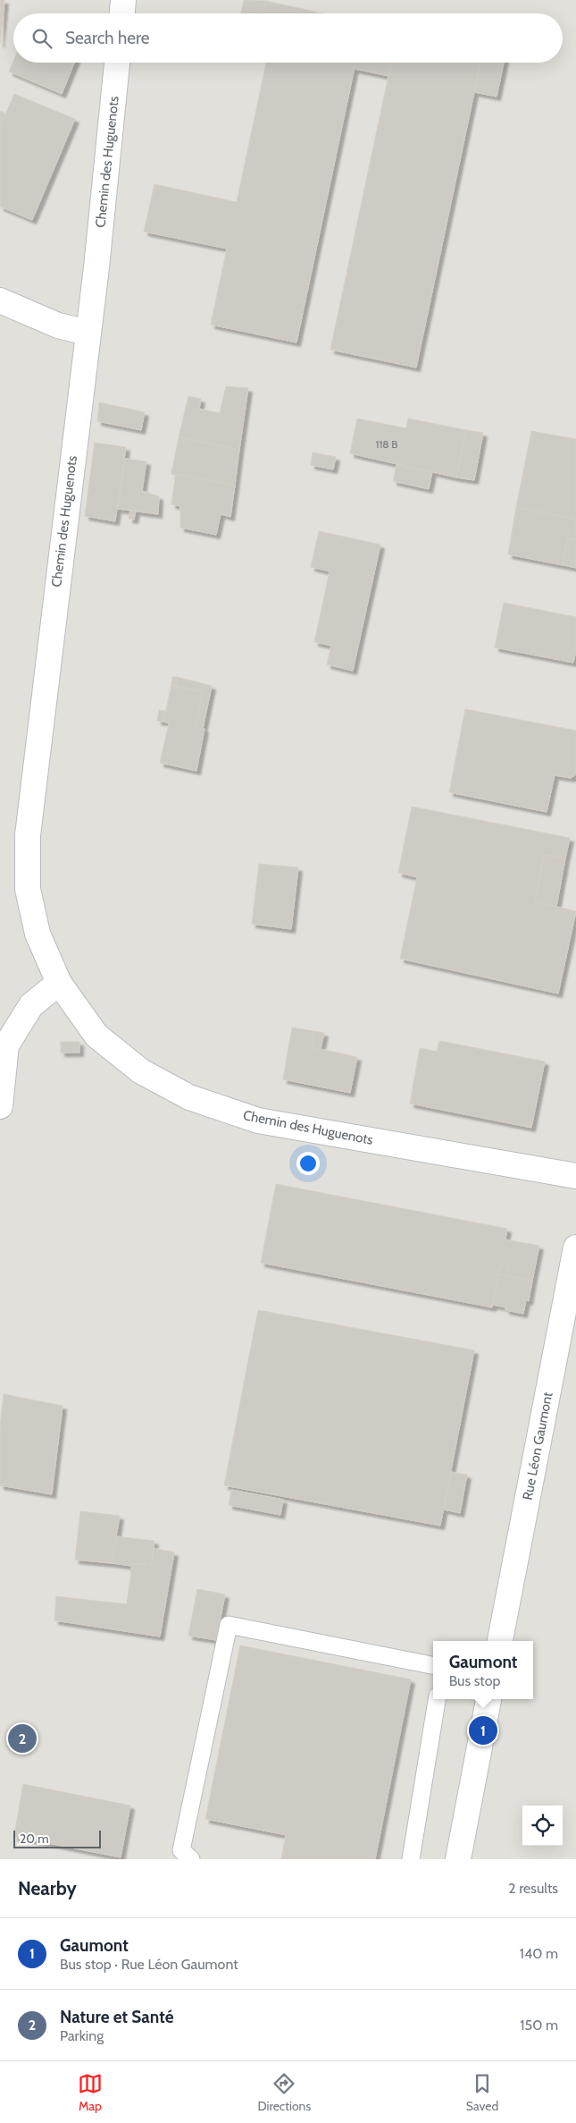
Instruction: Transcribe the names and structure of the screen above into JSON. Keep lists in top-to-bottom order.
{
  "streets": {
    "street": ["Chemin des Huguenots", "Rue Léon Gaumont"]
  },
  "house_numbers": ["118 B"],
  "scale_bar": "20 m",
  "page": {
    "search": "Search here",
    "popup": ["Gaumont", "Bus stop"],
    "pins": ["1", "2"],
    "scale": "20 m",
    "heading": ["Nearby", "2 results"],
    "list": [
      {
        "mark": "1",
        "name": "Gaumont",
        "note": "Bus stop · Rue Léon Gaumont",
        "value": "140 m"
      },
      {
        "mark": "2",
        "name": "Nature et Santé",
        "note": "Parking",
        "value": "150 m"
      }
    ],
    "nav": ["Map", "Directions", "Saved"]
  }
}
